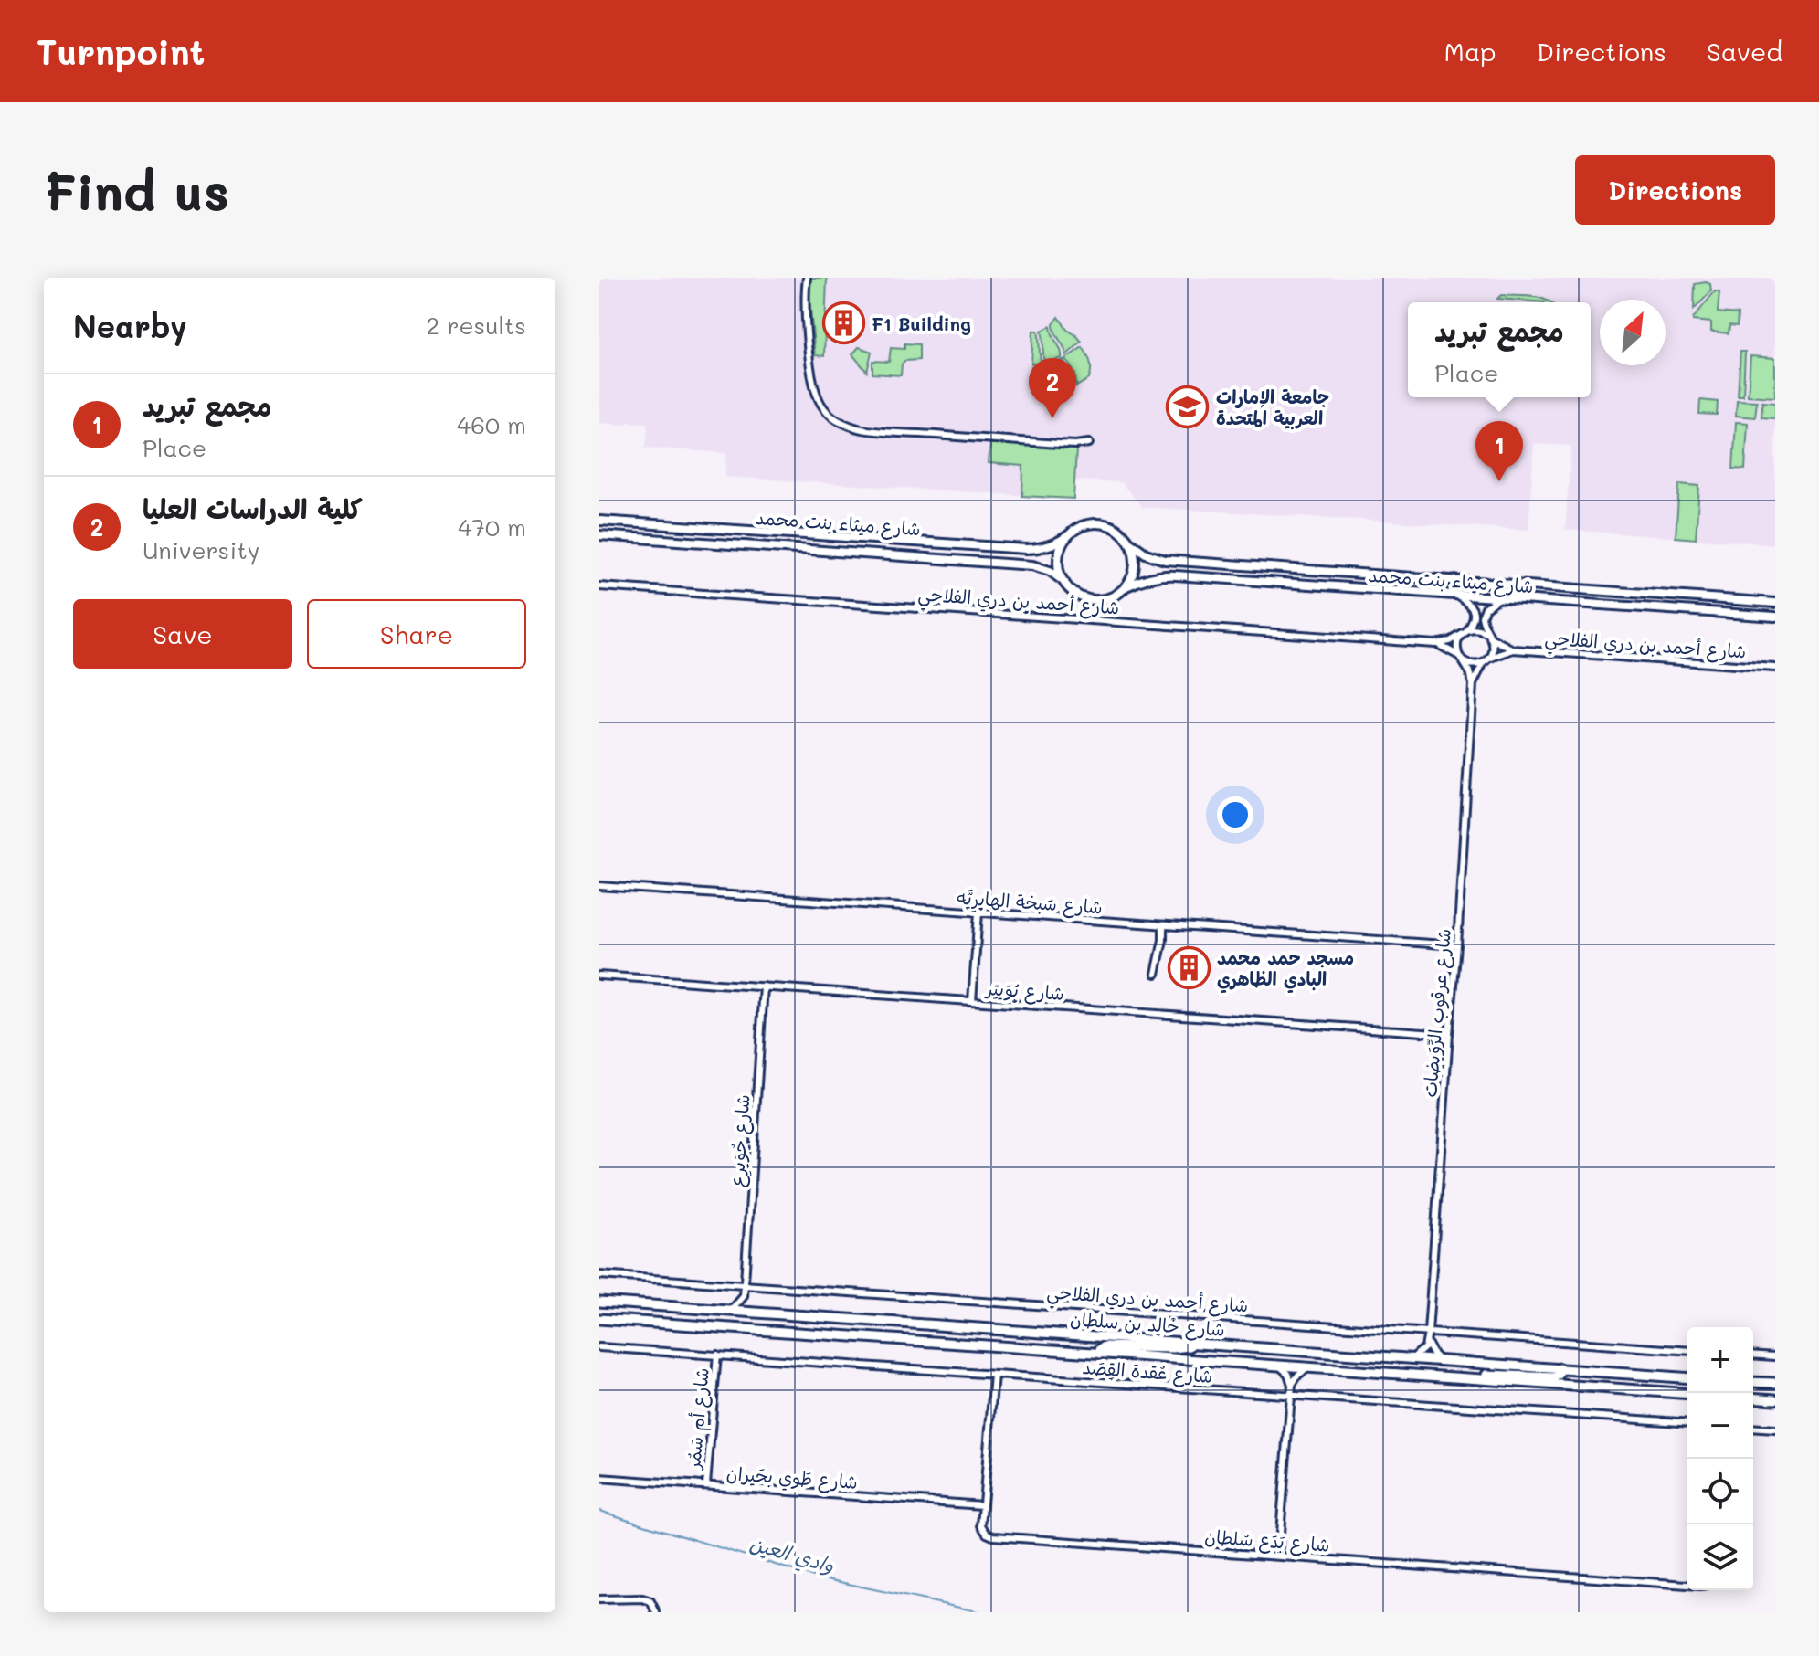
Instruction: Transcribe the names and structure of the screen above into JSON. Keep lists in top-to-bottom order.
{
  "streets": {
    "main road": ["شارع ميثاء بنت محمد", "شارع خالِد بن سلطان"],
    "street": [
      "شارع أحمد بن دري الفلاحي",
      "شارع سَبخة الهايرِيَّه",
      "شارع بُوَيتِر",
      "شارع عرقوب الرِّوَيضات",
      "شارع جُوَيرِع",
      "شارع عُقدة القِصَد",
      "شارع أم سَمُر",
      "شارع طَوي بحَيران",
      "شارع بَدَع سُلطان"
    ]
  },
  "crossings": [
    ["شارع أحمد بن دري الفلاحي", "شارع عرقوب الرِّوَيضات"],
    ["شارع أحمد بن دري الفلاحي", "شارع جُوَيرِع"],
    ["شارع سَبخة الهايرِيَّه", "شارع عرقوب الرِّوَيضات"],
    ["شارع بُوَيتِر", "شارع عرقوب الرِّوَيضات"],
    ["شارع بُوَيتِر", "شارع جُوَيرِع"],
    ["شارع عُقدة القِصَد", "شارع أم سَمُر"],
    ["شارع عُقدة القِصَد", "شارع بَدَع سُلطان"],
    ["شارع أم سَمُر", "شارع طَوي بحَيران"],
    ["شارع طَوي بحَيران", "شارع بَدَع سُلطان"]
  ],
  "water": ["وادي العين"],
  "places": {
    "building": ["F1 Building", "مسجد حمد محمد البادي الظاهري"],
    "school or university": ["جامعة الإمارات العربية المتحدة"]
  },
  "north": "top right",
  "page": {
    "header": "Turnpoint",
    "nav": ["Map", "Directions", "Saved"],
    "buttons": [
      "Directions",
      ["Save", "Share"]
    ],
    "title": "Find us",
    "heading": ["Nearby", "2 results"],
    "popup": ["مجمع تبريد", "Place"],
    "pins": ["2", "1"],
    "list": [
      {
        "mark": "1",
        "name": "مجمع تبريد",
        "note": "Place",
        "value": "460 m"
      },
      {
        "mark": "2",
        "name": "كلية الدراسات العليا",
        "note": "University",
        "value": "470 m"
      }
    ],
    "map_buttons": ["+", "−"]
  }
}
